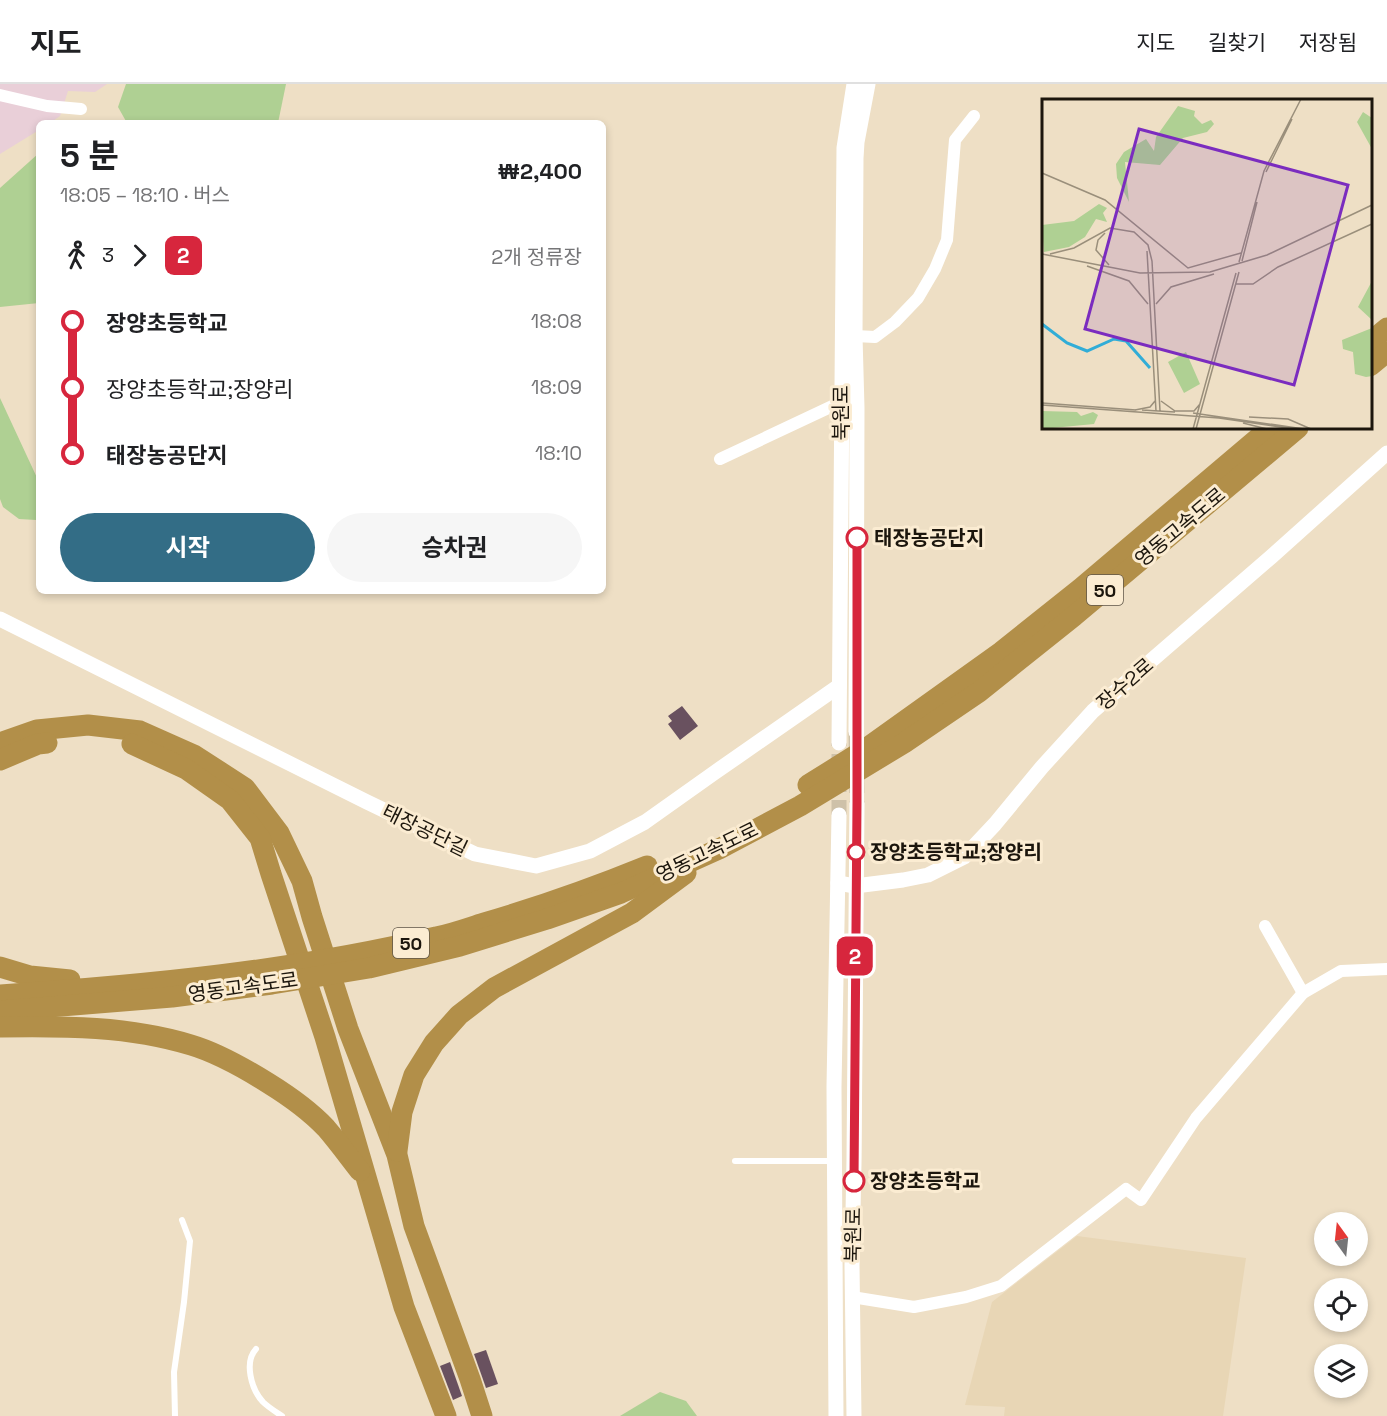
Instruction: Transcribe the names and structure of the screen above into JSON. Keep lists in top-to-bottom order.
{
  "streets": {
    "highway": ["영동고속도로", "50"],
    "street": ["북원로", "장수2로", "태장공단길"]
  },
  "crossings": [
    ["북원로", "장수2로"],
    ["북원로", "태장공단길"]
  ],
  "places": ["태장농공단지", "장양초등학교;장양리", "장양초등학교"],
  "lines": ["bus line 2"],
  "north": "top",
  "page": {
    "header": "지도",
    "nav": ["지도", "길찾기", "저장됨"],
    "on_map": "2",
    "heading": ["5 분", "18:05 – 18:10 · 버스", "₩2,400"],
    "legs": ["3", "2", "2개 정류장"],
    "list": [
      {
        "name": "장양초등학교",
        "value": "18:08"
      },
      {
        "name": "장양초등학교;장양리",
        "value": "18:09"
      },
      {
        "name": "태장농공단지",
        "value": "18:10"
      }
    ],
    "buttons": ["시작", "승차권"]
  }
}
